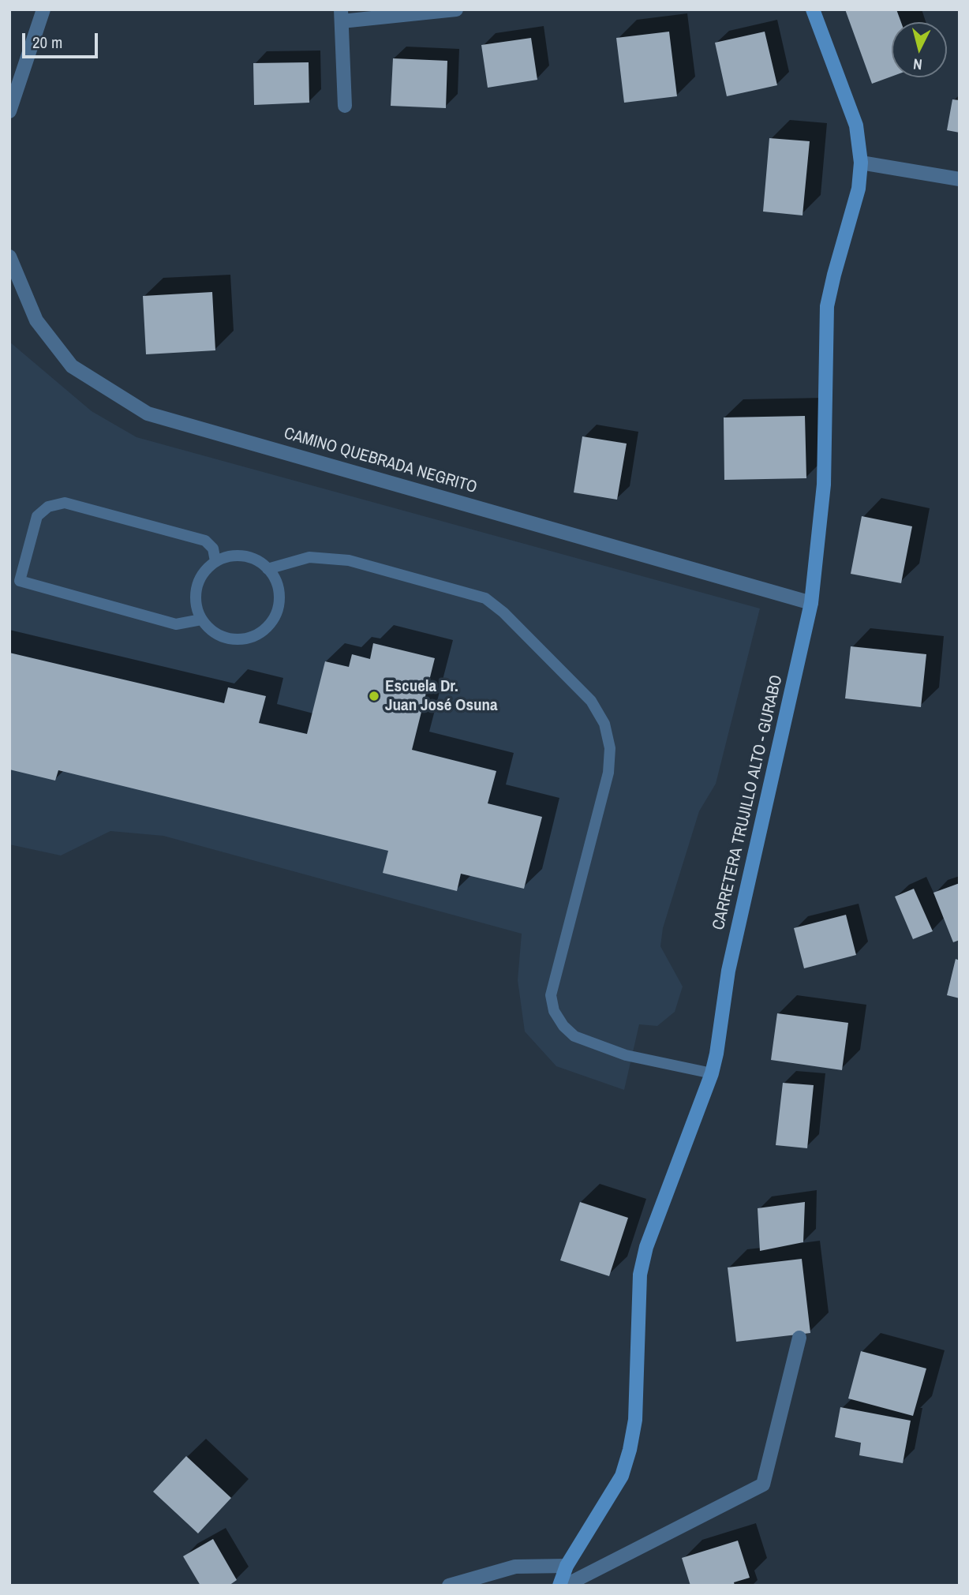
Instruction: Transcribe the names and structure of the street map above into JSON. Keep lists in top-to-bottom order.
{
  "streets": {
    "main road": ["CARRETERA TRUJILLO ALTO - GURABO"],
    "street": ["CAMINO QUEBRADA NEGRITO"]
  },
  "crossings": [
    ["CAMINO QUEBRADA NEGRITO", "CARRETERA TRUJILLO ALTO - GURABO"]
  ],
  "places": ["Escuela Dr. Juan José Osuna"],
  "scale_bar": "20 m",
  "north": "bottom"
}
